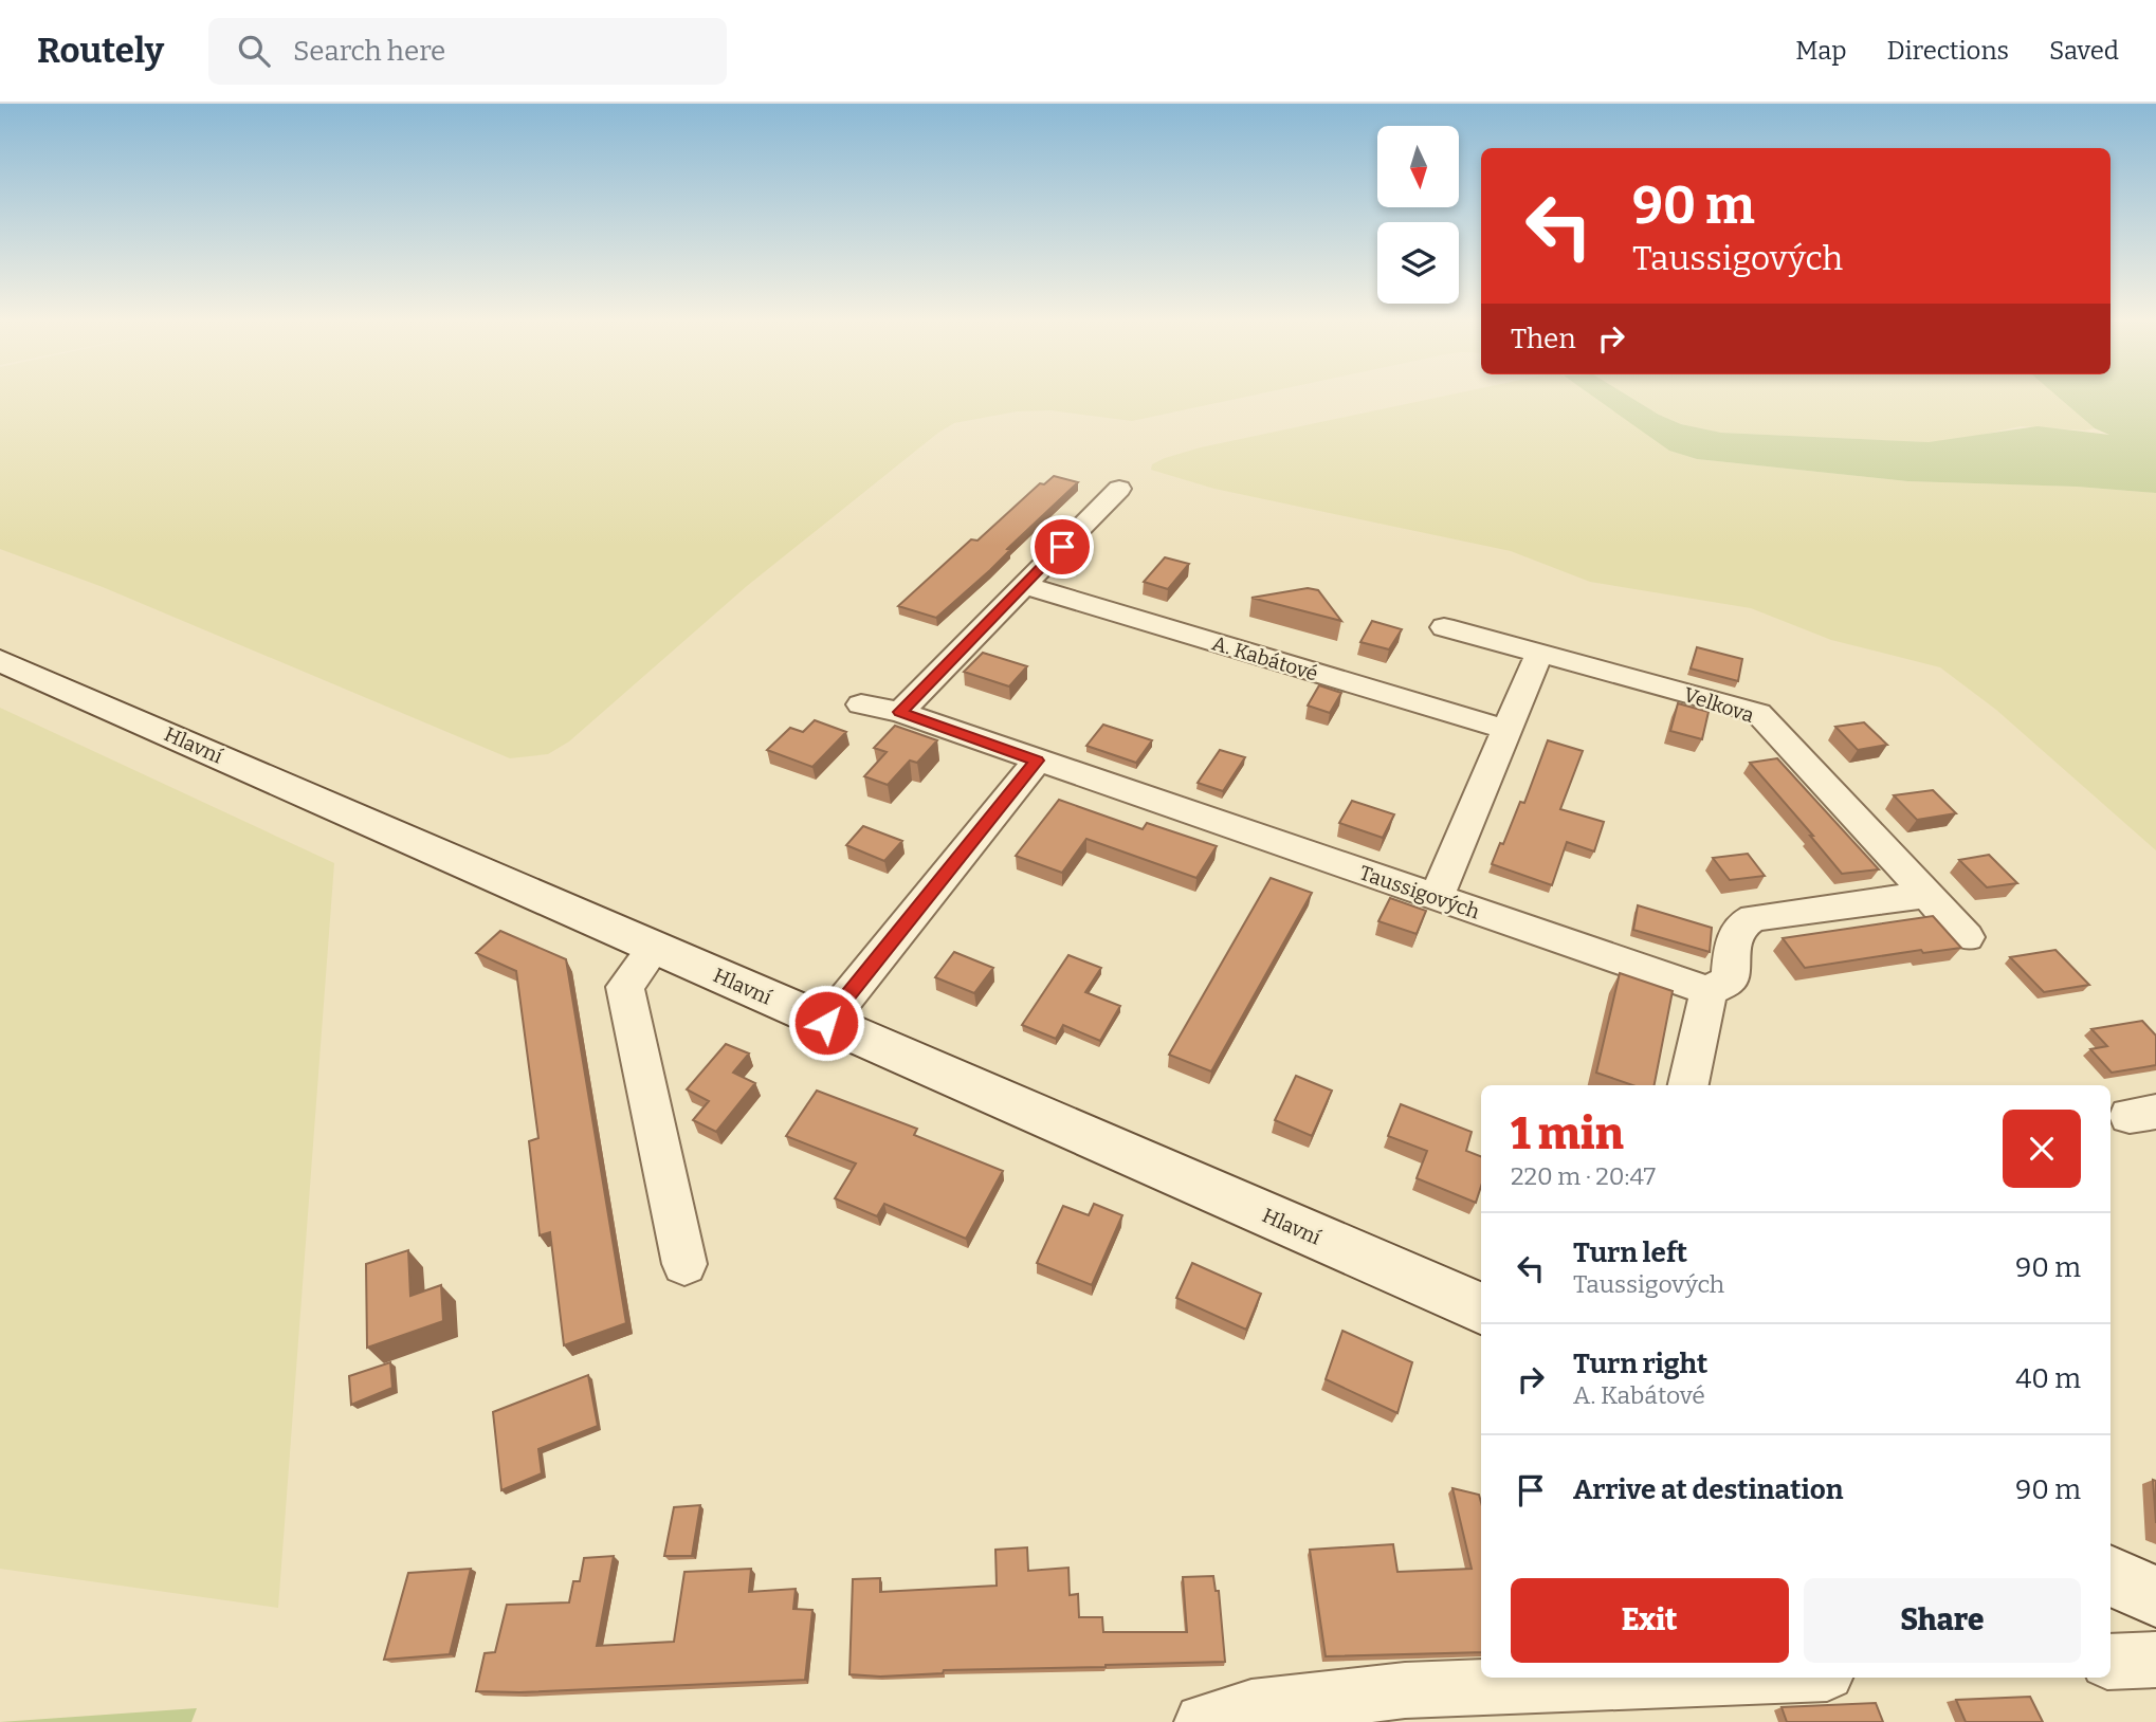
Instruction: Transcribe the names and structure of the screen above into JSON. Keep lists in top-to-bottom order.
{
  "streets": {
    "street": [
      "A. Kabátové",
      "Velkova",
      "Hlavní",
      "Taussigových"
    ]
  },
  "north": "bottom",
  "page": {
    "header": "Routely",
    "search": "Search here",
    "nav": ["Map", "Directions", "Saved"],
    "turn": ["90 m", "Taussigových"],
    "then": "Then",
    "heading": ["1 min", "220 m · 20:47"],
    "list": [
      {
        "name": "Turn left",
        "note": "Taussigových",
        "value": "90 m"
      },
      {
        "name": "Turn right",
        "note": "A. Kabátové",
        "value": "40 m"
      },
      {
        "name": "Arrive at destination",
        "value": "90 m"
      }
    ],
    "buttons": ["Exit", "Share"]
  }
}
